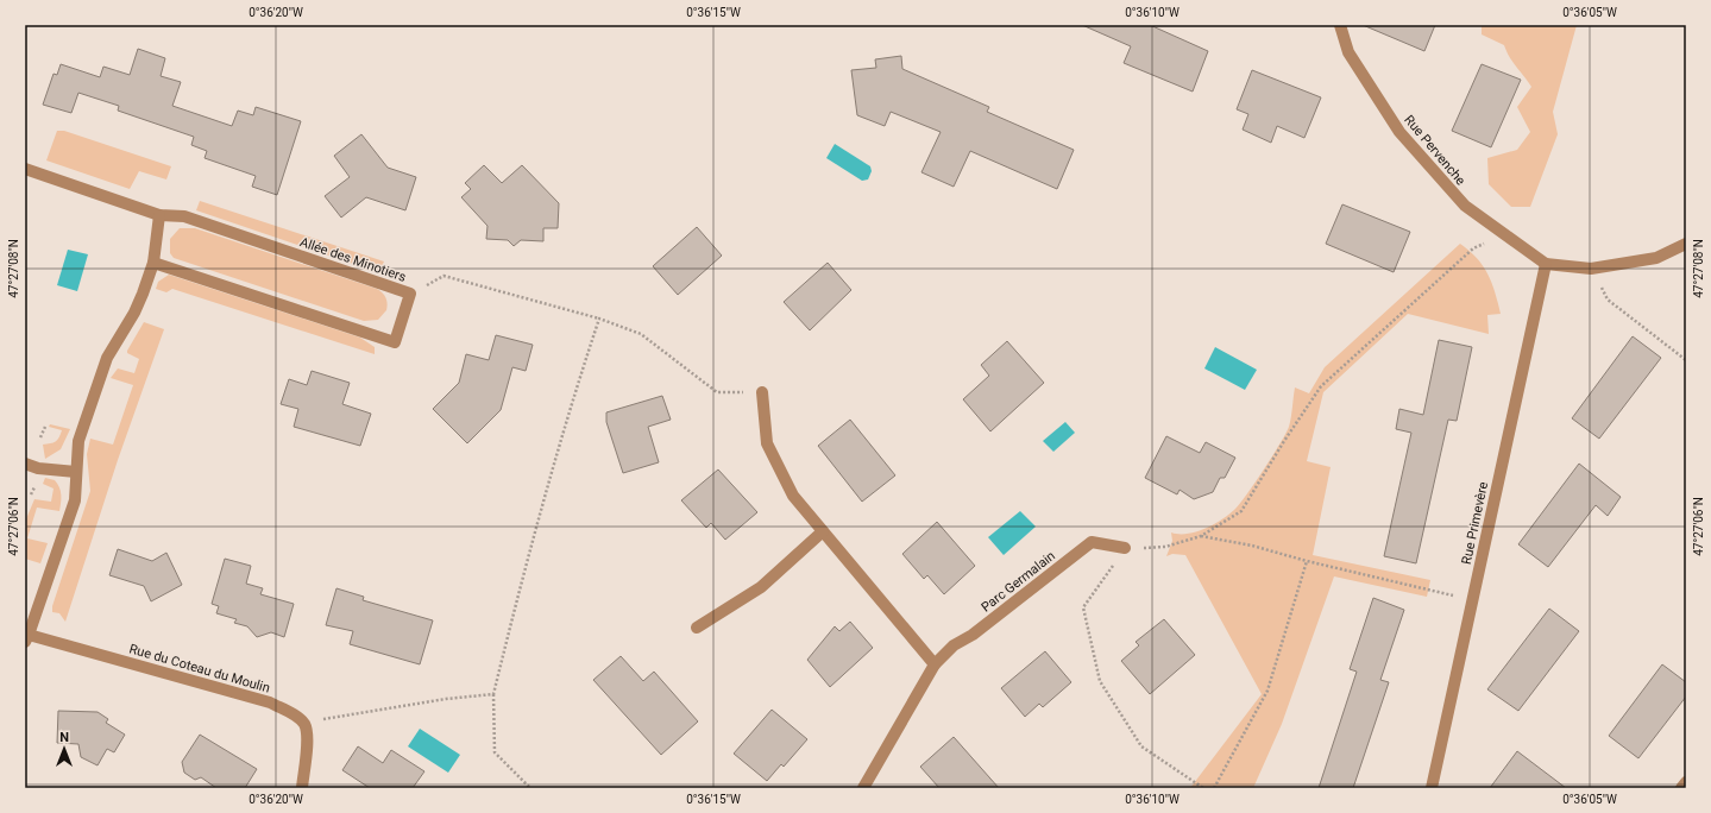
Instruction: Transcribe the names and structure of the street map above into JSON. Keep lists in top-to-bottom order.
{
  "streets": {
    "street": [
      "Rue Pervenche",
      "Allée des Minotiers",
      "Rue Primevère",
      "Parc Germalain",
      "Rue du Coteau du Moulin"
    ]
  },
  "crossings": [
    ["Rue Pervenche", "Rue Primevère"]
  ],
  "north": "top",
  "coordinates": [
    "0°36'20\"W",
    "0°36'15\"W",
    "0°36'10\"W",
    "0°36'05\"W",
    "47°27'08\"N",
    "47°27'06\"N"
  ]
}
